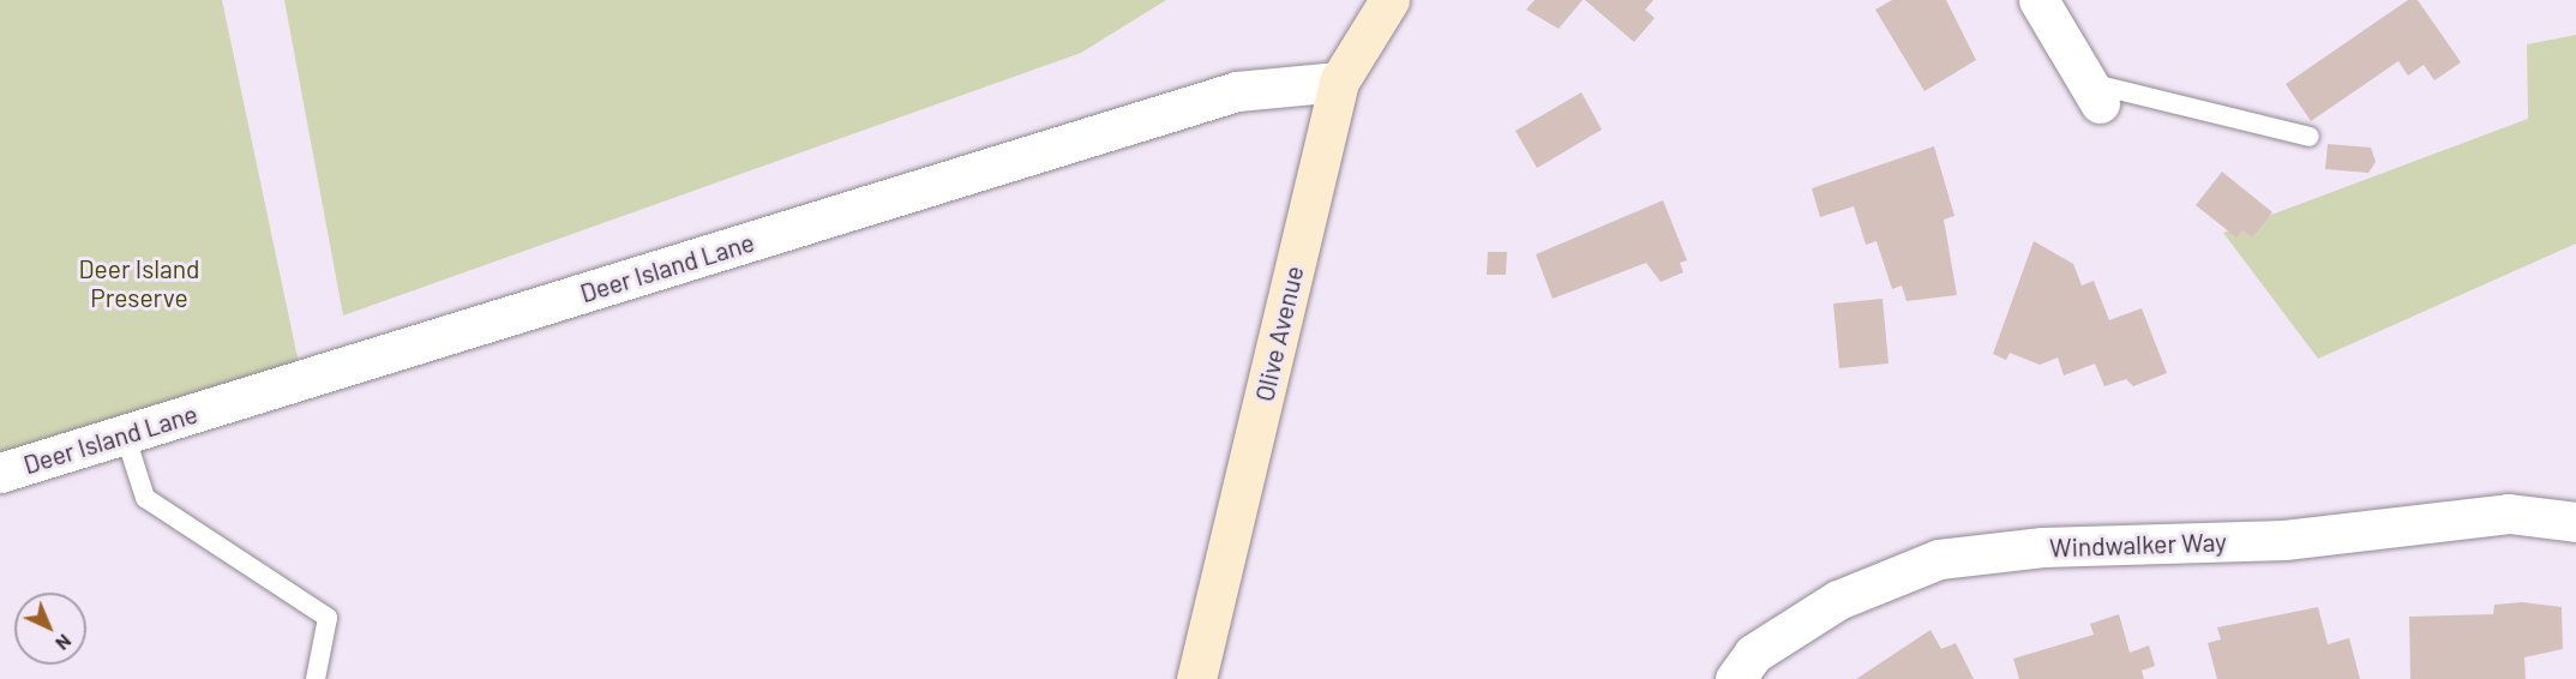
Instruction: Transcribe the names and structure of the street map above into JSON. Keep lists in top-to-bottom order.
{
  "streets": {
    "street": ["Deer Island Lane", "Olive Avenue", "Windwalker Way"]
  },
  "crossings": [
    ["Deer Island Lane", "Olive Avenue"]
  ],
  "parks": ["Deer Island Preserve"],
  "north": "bottom right"
}
